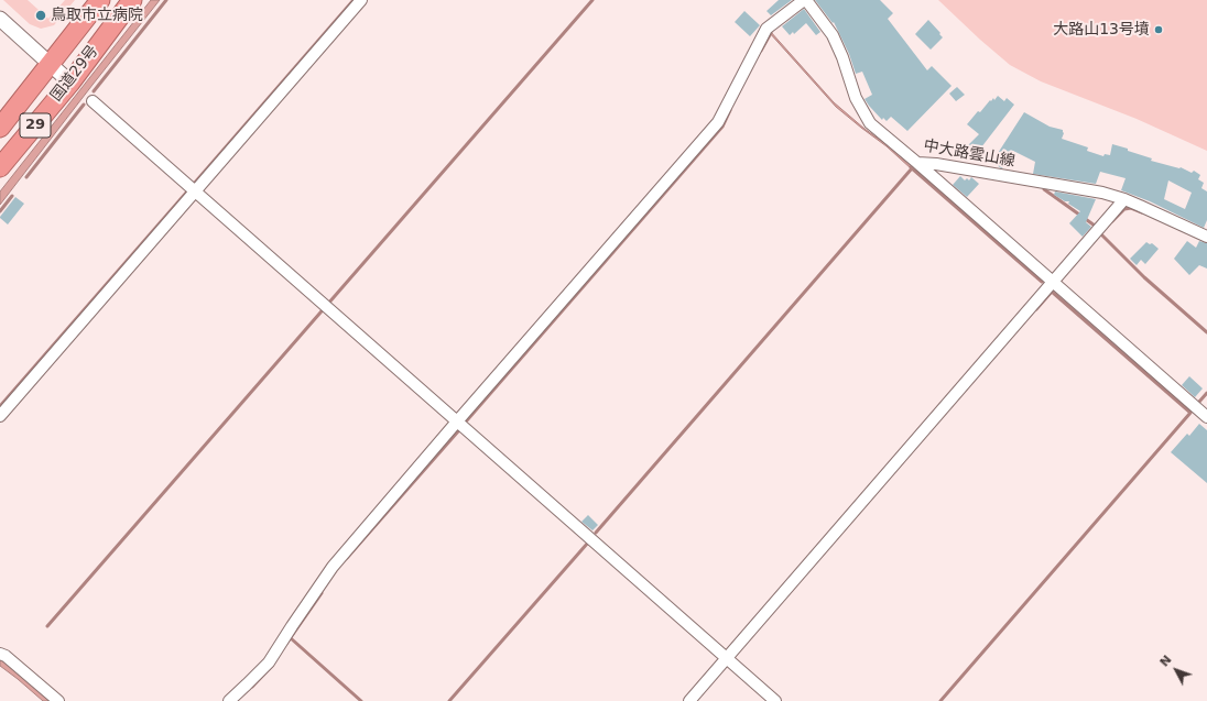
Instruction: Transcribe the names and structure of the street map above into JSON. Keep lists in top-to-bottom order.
{
  "streets": {
    "highway": ["国道29号", "29"],
    "street": ["中大路雲山線"]
  },
  "places": ["鳥取市立病院", "大路山13号墳"],
  "north": "top left"
}
